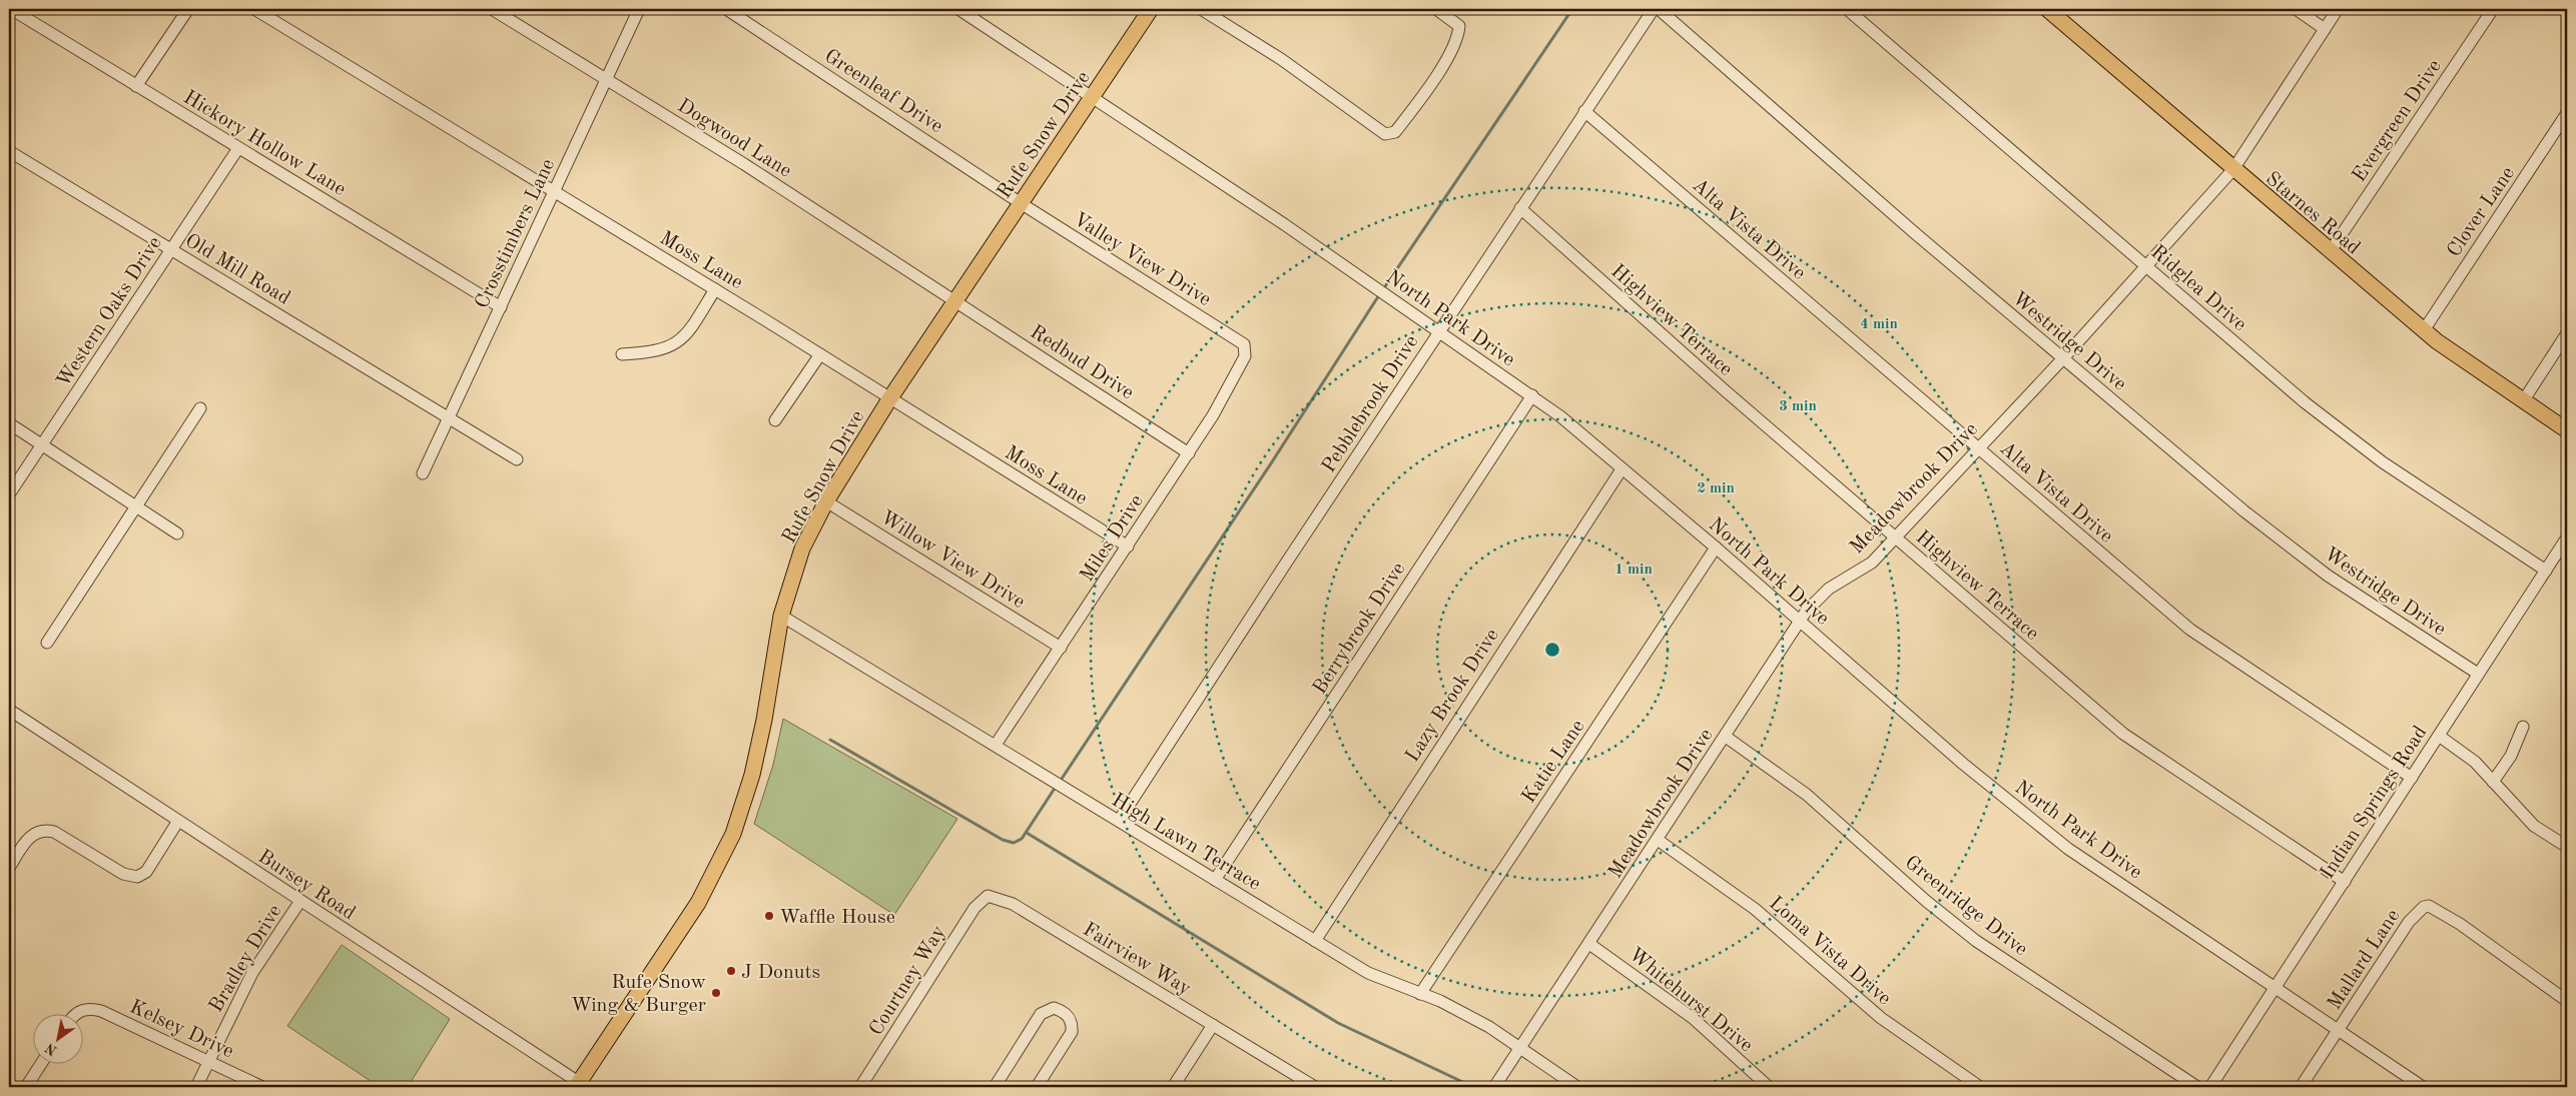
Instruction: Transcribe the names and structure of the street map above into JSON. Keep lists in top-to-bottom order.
{
  "streets": {
    "main road": ["Rufe Snow Drive", "Starnes Road"],
    "street": [
      "Greenleaf Drive",
      "Evergreen Drive",
      "Dogwood Lane",
      "Hickory Hollow Lane",
      "Clover Lane",
      "Alta Vista Drive",
      "Crosstimbers Lane",
      "Valley View Drive",
      "Moss Lane",
      "Old Mill Road",
      "Ridglea Drive",
      "Western Oaks Drive",
      "North Park Drive",
      "Highview Terrace",
      "Westridge Drive",
      "Redbud Drive",
      "Pebblebrook Drive",
      "Meadowbrook Drive",
      "Miles Drive",
      "Willow View Drive",
      "Berrybrook Drive",
      "Lazy Brook Drive",
      "Katie Lane",
      "Indian Springs Road",
      "High Lawn Terrace",
      "Bursey Road",
      "Greenridge Drive",
      "Loma Vista Drive",
      "Bradley Drive",
      "Fairview Way",
      "Mallard Lane",
      "Courtney Way",
      "Whitehurst Drive",
      "Kelsey Drive"
    ]
  },
  "crossings": [
    ["Greenleaf Drive", "Rufe Snow Drive"],
    ["Greenleaf Drive", "Valley View Drive"],
    ["Evergreen Drive", "Starnes Road"],
    ["Rufe Snow Drive", "Dogwood Lane"],
    ["Rufe Snow Drive", "Valley View Drive"],
    ["Rufe Snow Drive", "Moss Lane"],
    ["Rufe Snow Drive", "North Park Drive"],
    ["Rufe Snow Drive", "Redbud Drive"],
    ["Rufe Snow Drive", "Willow View Drive"],
    ["Rufe Snow Drive", "High Lawn Terrace"],
    ["Rufe Snow Drive", "Bursey Road"],
    ["Dogwood Lane", "Crosstimbers Lane"],
    ["Dogwood Lane", "Redbud Drive"],
    ["Hickory Hollow Lane", "Crosstimbers Lane"],
    ["Hickory Hollow Lane", "Western Oaks Drive"],
    ["Clover Lane", "Starnes Road"],
    ["Starnes Road", "Meadowbrook Drive"],
    ["Alta Vista Drive", "Pebblebrook Drive"],
    ["Alta Vista Drive", "Meadowbrook Drive"],
    ["Alta Vista Drive", "Indian Springs Road"],
    ["Crosstimbers Lane", "Moss Lane"],
    ["Crosstimbers Lane", "Old Mill Road"],
    ["Valley View Drive", "Miles Drive"],
    ["Moss Lane", "Miles Drive"],
    ["Old Mill Road", "Western Oaks Drive"],
    ["Ridglea Drive", "Meadowbrook Drive"],
    ["Ridglea Drive", "Indian Springs Road"],
    ["North Park Drive", "Pebblebrook Drive"],
    ["North Park Drive", "Meadowbrook Drive"],
    ["North Park Drive", "Berrybrook Drive"],
    ["North Park Drive", "Lazy Brook Drive"],
    ["North Park Drive", "Katie Lane"],
    ["North Park Drive", "Indian Springs Road"],
    ["North Park Drive", "Mallard Lane"],
    ["Highview Terrace", "Pebblebrook Drive"],
    ["Highview Terrace", "Meadowbrook Drive"],
    ["Highview Terrace", "Indian Springs Road"],
    ["Westridge Drive", "Meadowbrook Drive"],
    ["Westridge Drive", "Indian Springs Road"],
    ["Redbud Drive", "Miles Drive"],
    ["Pebblebrook Drive", "High Lawn Terrace"],
    ["Meadowbrook Drive", "High Lawn Terrace"],
    ["Meadowbrook Drive", "Greenridge Drive"],
    ["Meadowbrook Drive", "Loma Vista Drive"],
    ["Meadowbrook Drive", "Whitehurst Drive"],
    ["Miles Drive", "Willow View Drive"],
    ["Miles Drive", "High Lawn Terrace"],
    ["Berrybrook Drive", "High Lawn Terrace"],
    ["Lazy Brook Drive", "High Lawn Terrace"],
    ["Katie Lane", "High Lawn Terrace"],
    ["Bursey Road", "Bradley Drive"],
    ["Bradley Drive", "Kelsey Drive"],
    ["Fairview Way", "Courtney Way"]
  ],
  "places": ["Waffle House", "J Donuts", "Rufe Snow Wing & Burger"],
  "north": "bottom left",
  "rings": [
    "4 min",
    "3 min",
    "2 min",
    "1 min"
  ]
}
